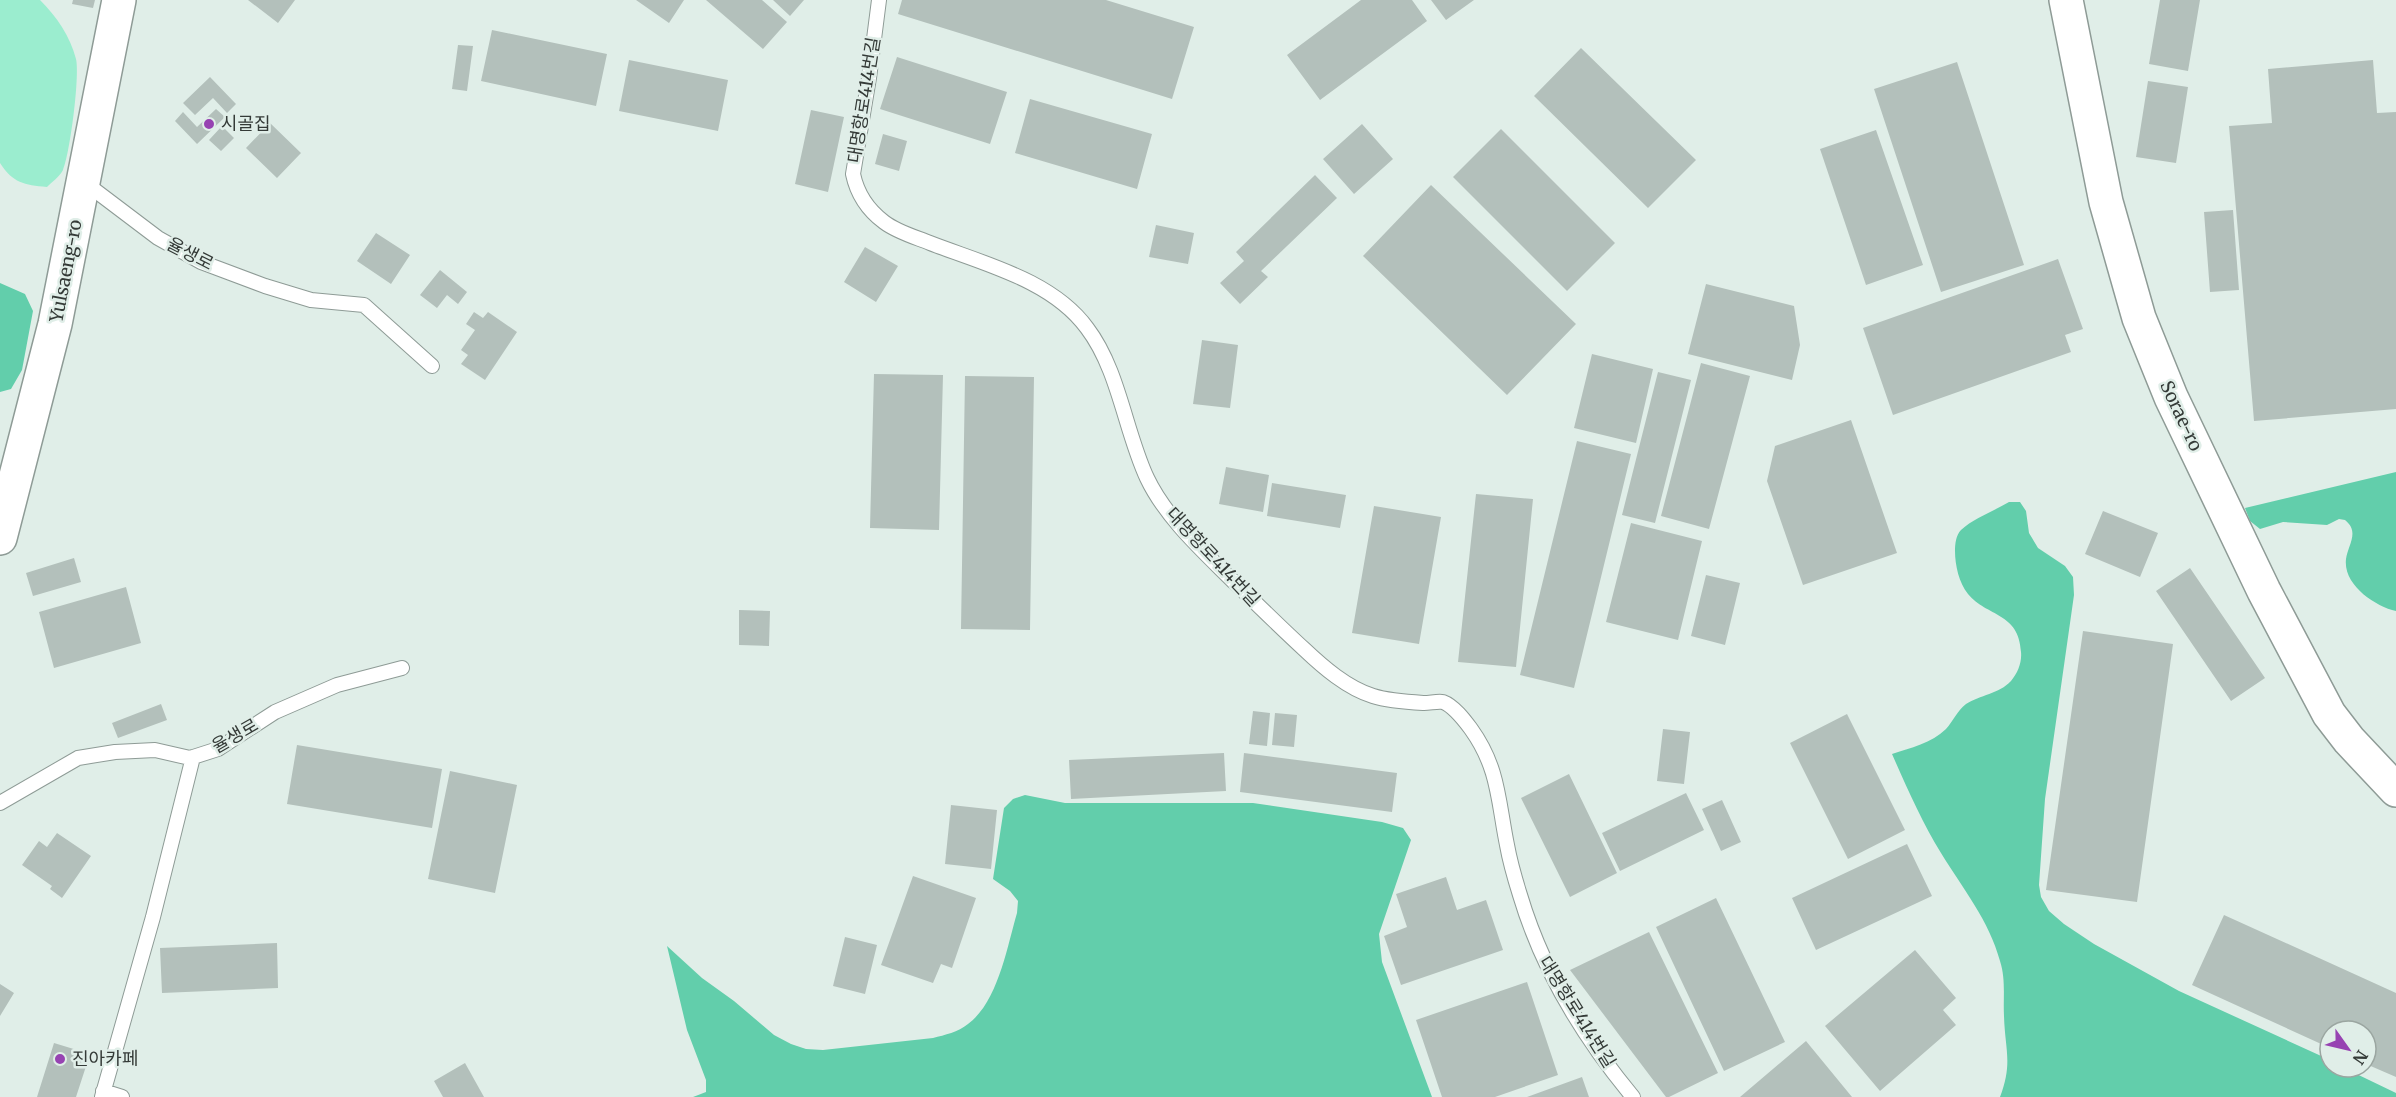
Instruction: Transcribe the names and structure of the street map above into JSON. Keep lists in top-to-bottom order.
{
  "streets": {
    "street": ["Yulsaeng-ro", "Sorae-ro"],
    "lane": ["대명항로414번길", "율생로"]
  },
  "crossings": [
    ["율생로", "Yulsaeng-ro"]
  ],
  "places": ["시골집", "진아카페"],
  "north": "bottom right"
}
